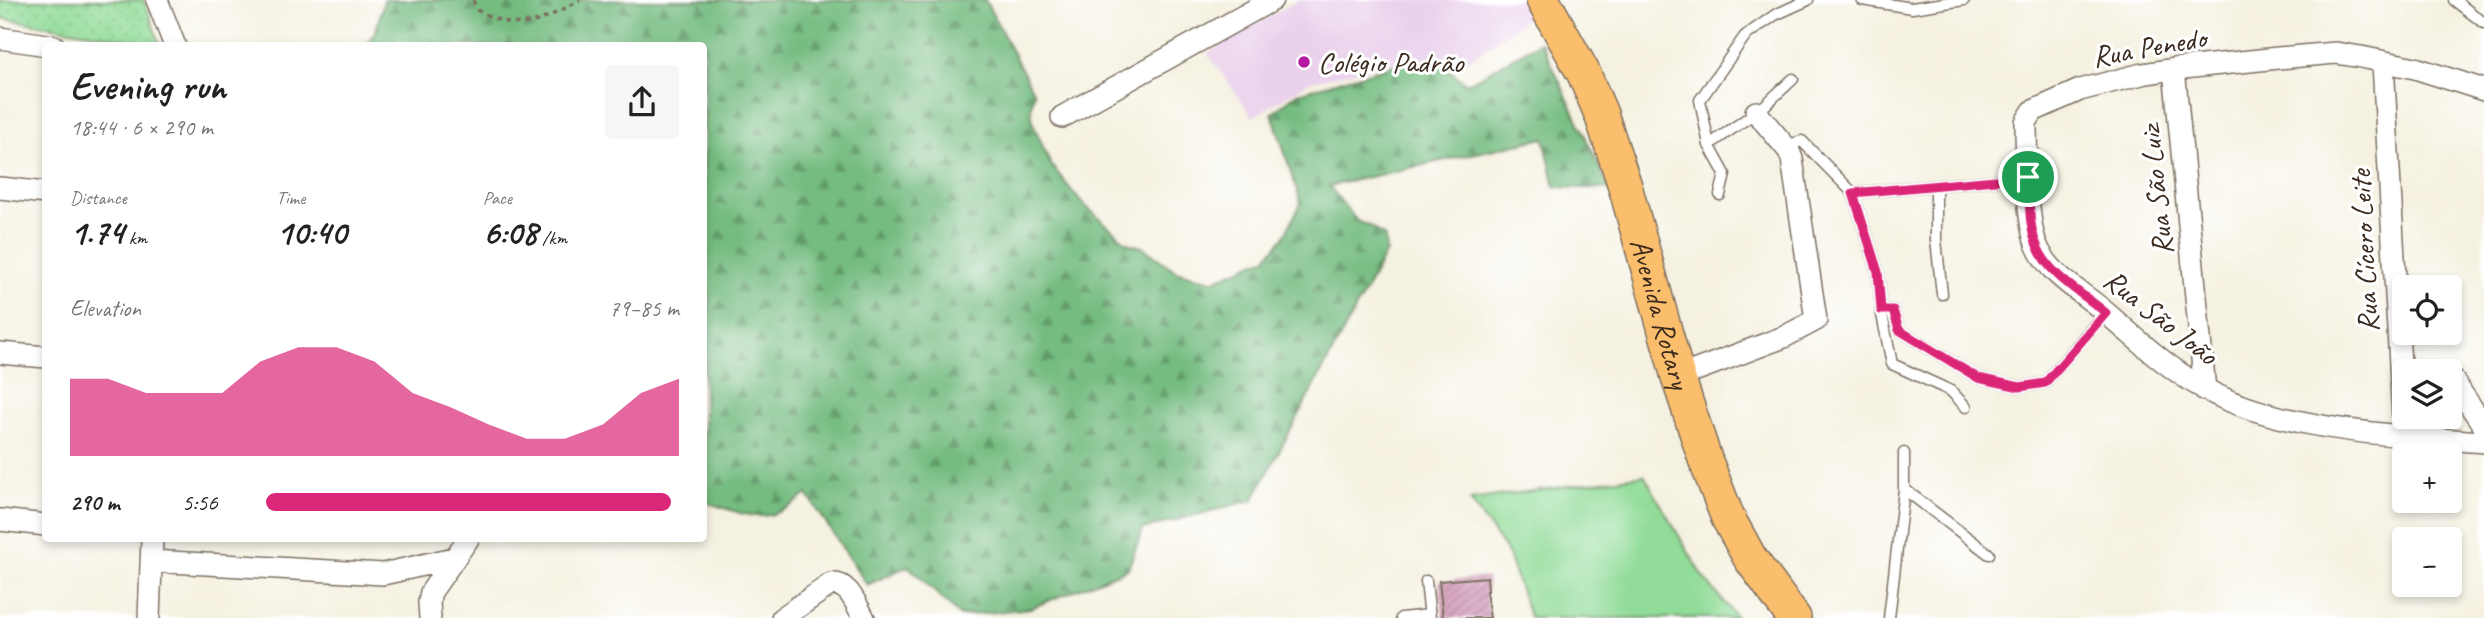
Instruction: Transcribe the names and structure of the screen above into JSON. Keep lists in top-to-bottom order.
{
  "streets": {
    "main road": ["Avenida Rotary"],
    "street": [
      "Rua Penedo",
      "Rua São Luiz",
      "Rua Cícero Leite",
      "Rua São João"
    ]
  },
  "crossings": [
    ["Rua Penedo", "Rua São Luiz"],
    ["Rua Penedo", "Rua Cícero Leite"],
    ["Rua Penedo", "Rua São João"],
    ["Rua São Luiz", "Rua São João"],
    ["Rua Cícero Leite", "Rua São João"]
  ],
  "places": ["Colégio Padrão"],
  "page": {
    "heading": ["Evening run", "18:44 · 6 × 290 m"],
    "stats": [
      ["Distance", "1.74 km"],
      ["Time", "10:40"],
      ["Pace", "6:08 /km"]
    ],
    "map_buttons": ["+", "−"],
    "chart": ["Elevation", "79–85 m"],
    "list": [
      {
        "name": "290 m",
        "note": "5:56"
      }
    ]
  }
}
